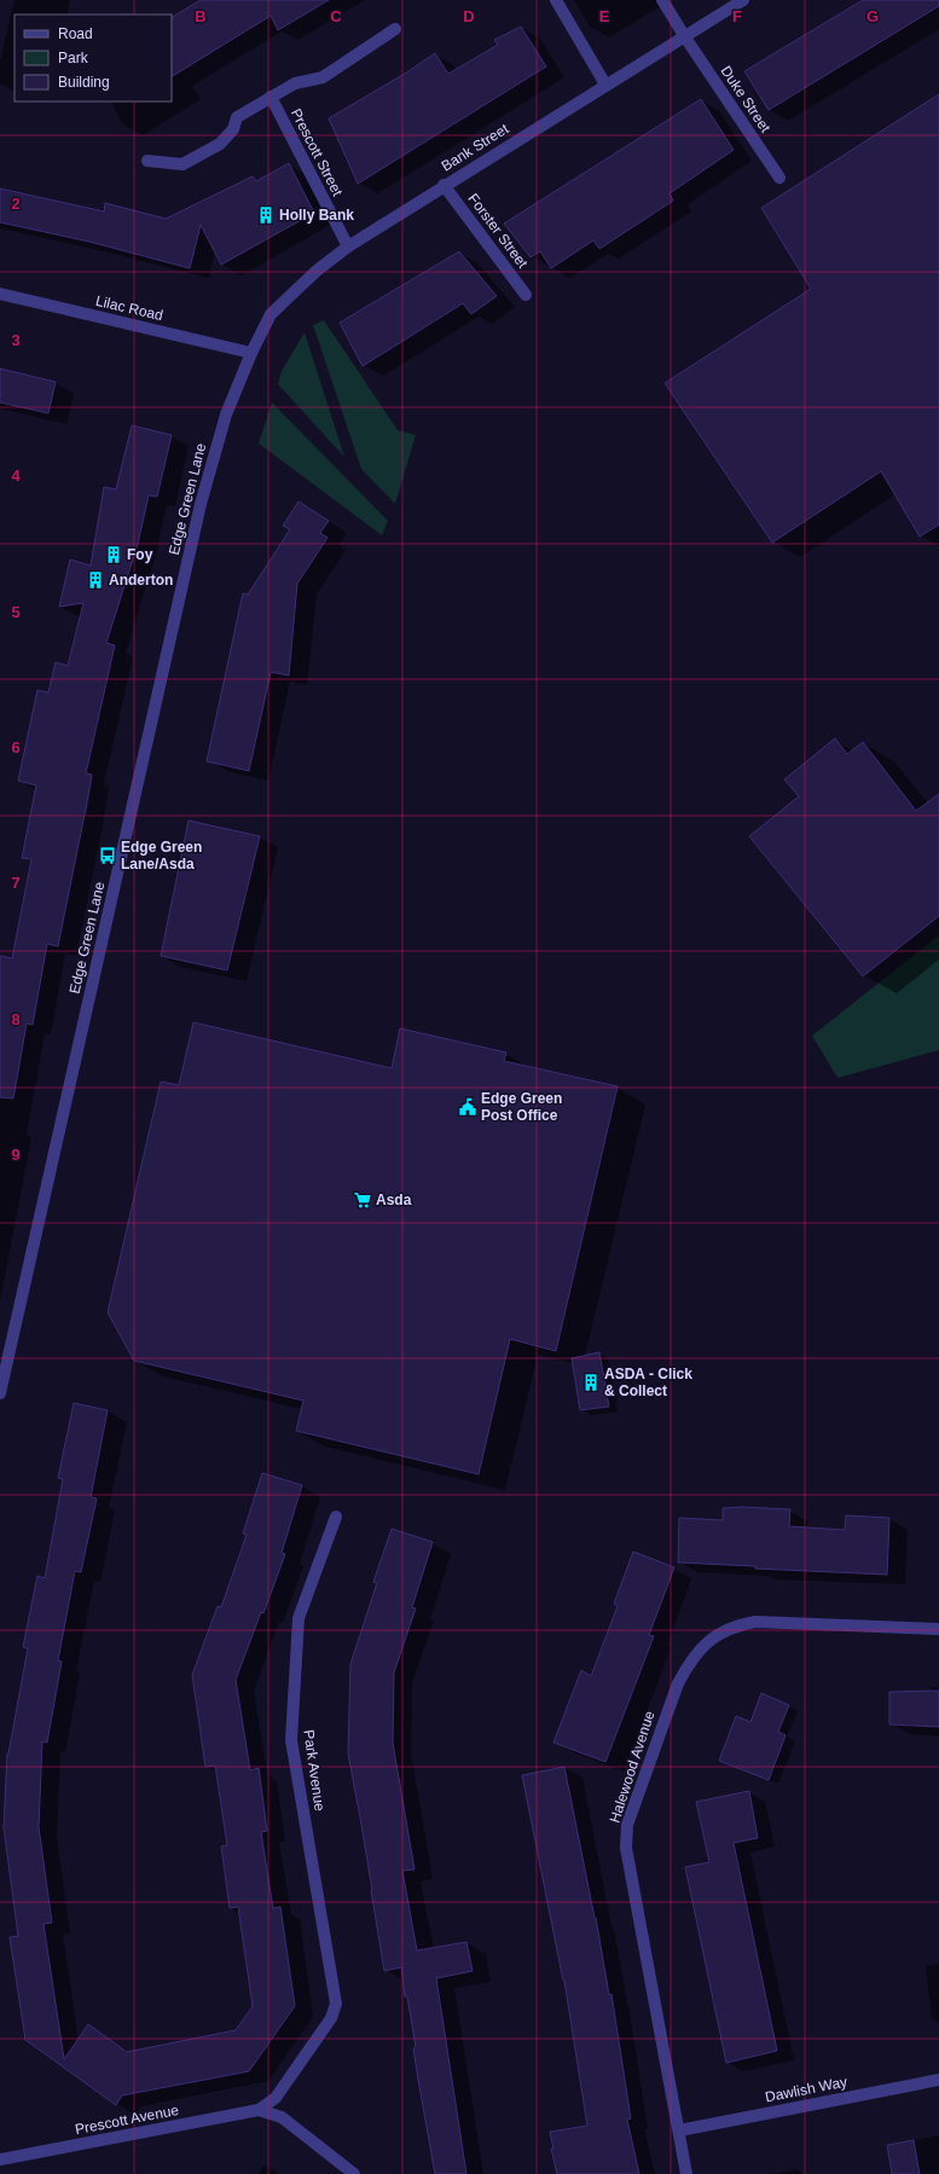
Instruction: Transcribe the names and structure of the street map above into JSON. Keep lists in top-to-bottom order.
{
  "streets": {
    "street": [
      "Duke Street",
      "Bank Street",
      "Prescott Street",
      "Forster Street",
      "Lilac Road",
      "Edge Green Lane",
      "Halewood Avenue",
      "Park Avenue",
      "Dawlish Way",
      "Prescott Avenue"
    ]
  },
  "crossings": [
    ["Duke Street", "Bank Street"],
    ["Bank Street", "Prescott Street"],
    ["Bank Street", "Forster Street"],
    ["Bank Street", "Lilac Road"],
    ["Bank Street", "Edge Green Lane"],
    ["Lilac Road", "Edge Green Lane"],
    ["Halewood Avenue", "Dawlish Way"],
    ["Park Avenue", "Prescott Avenue"]
  ],
  "places": {
    "building": [
      "Holly Bank",
      "Foy",
      "Anderton",
      "ASDA - Click & Collect"
    ],
    "bus stop": ["Edge Green Lane/Asda"],
    "public building": ["Edge Green Post Office"],
    "supermarket": ["Asda"]
  },
  "legend": ["Road", "Park", "Building"],
  "grid": {
    "columns": [
      "B",
      "C",
      "D",
      "E",
      "F",
      "G"
    ],
    "rows": [
      "2",
      "3",
      "4",
      "5",
      "6",
      "7",
      "8",
      "9"
    ]
  }
}
